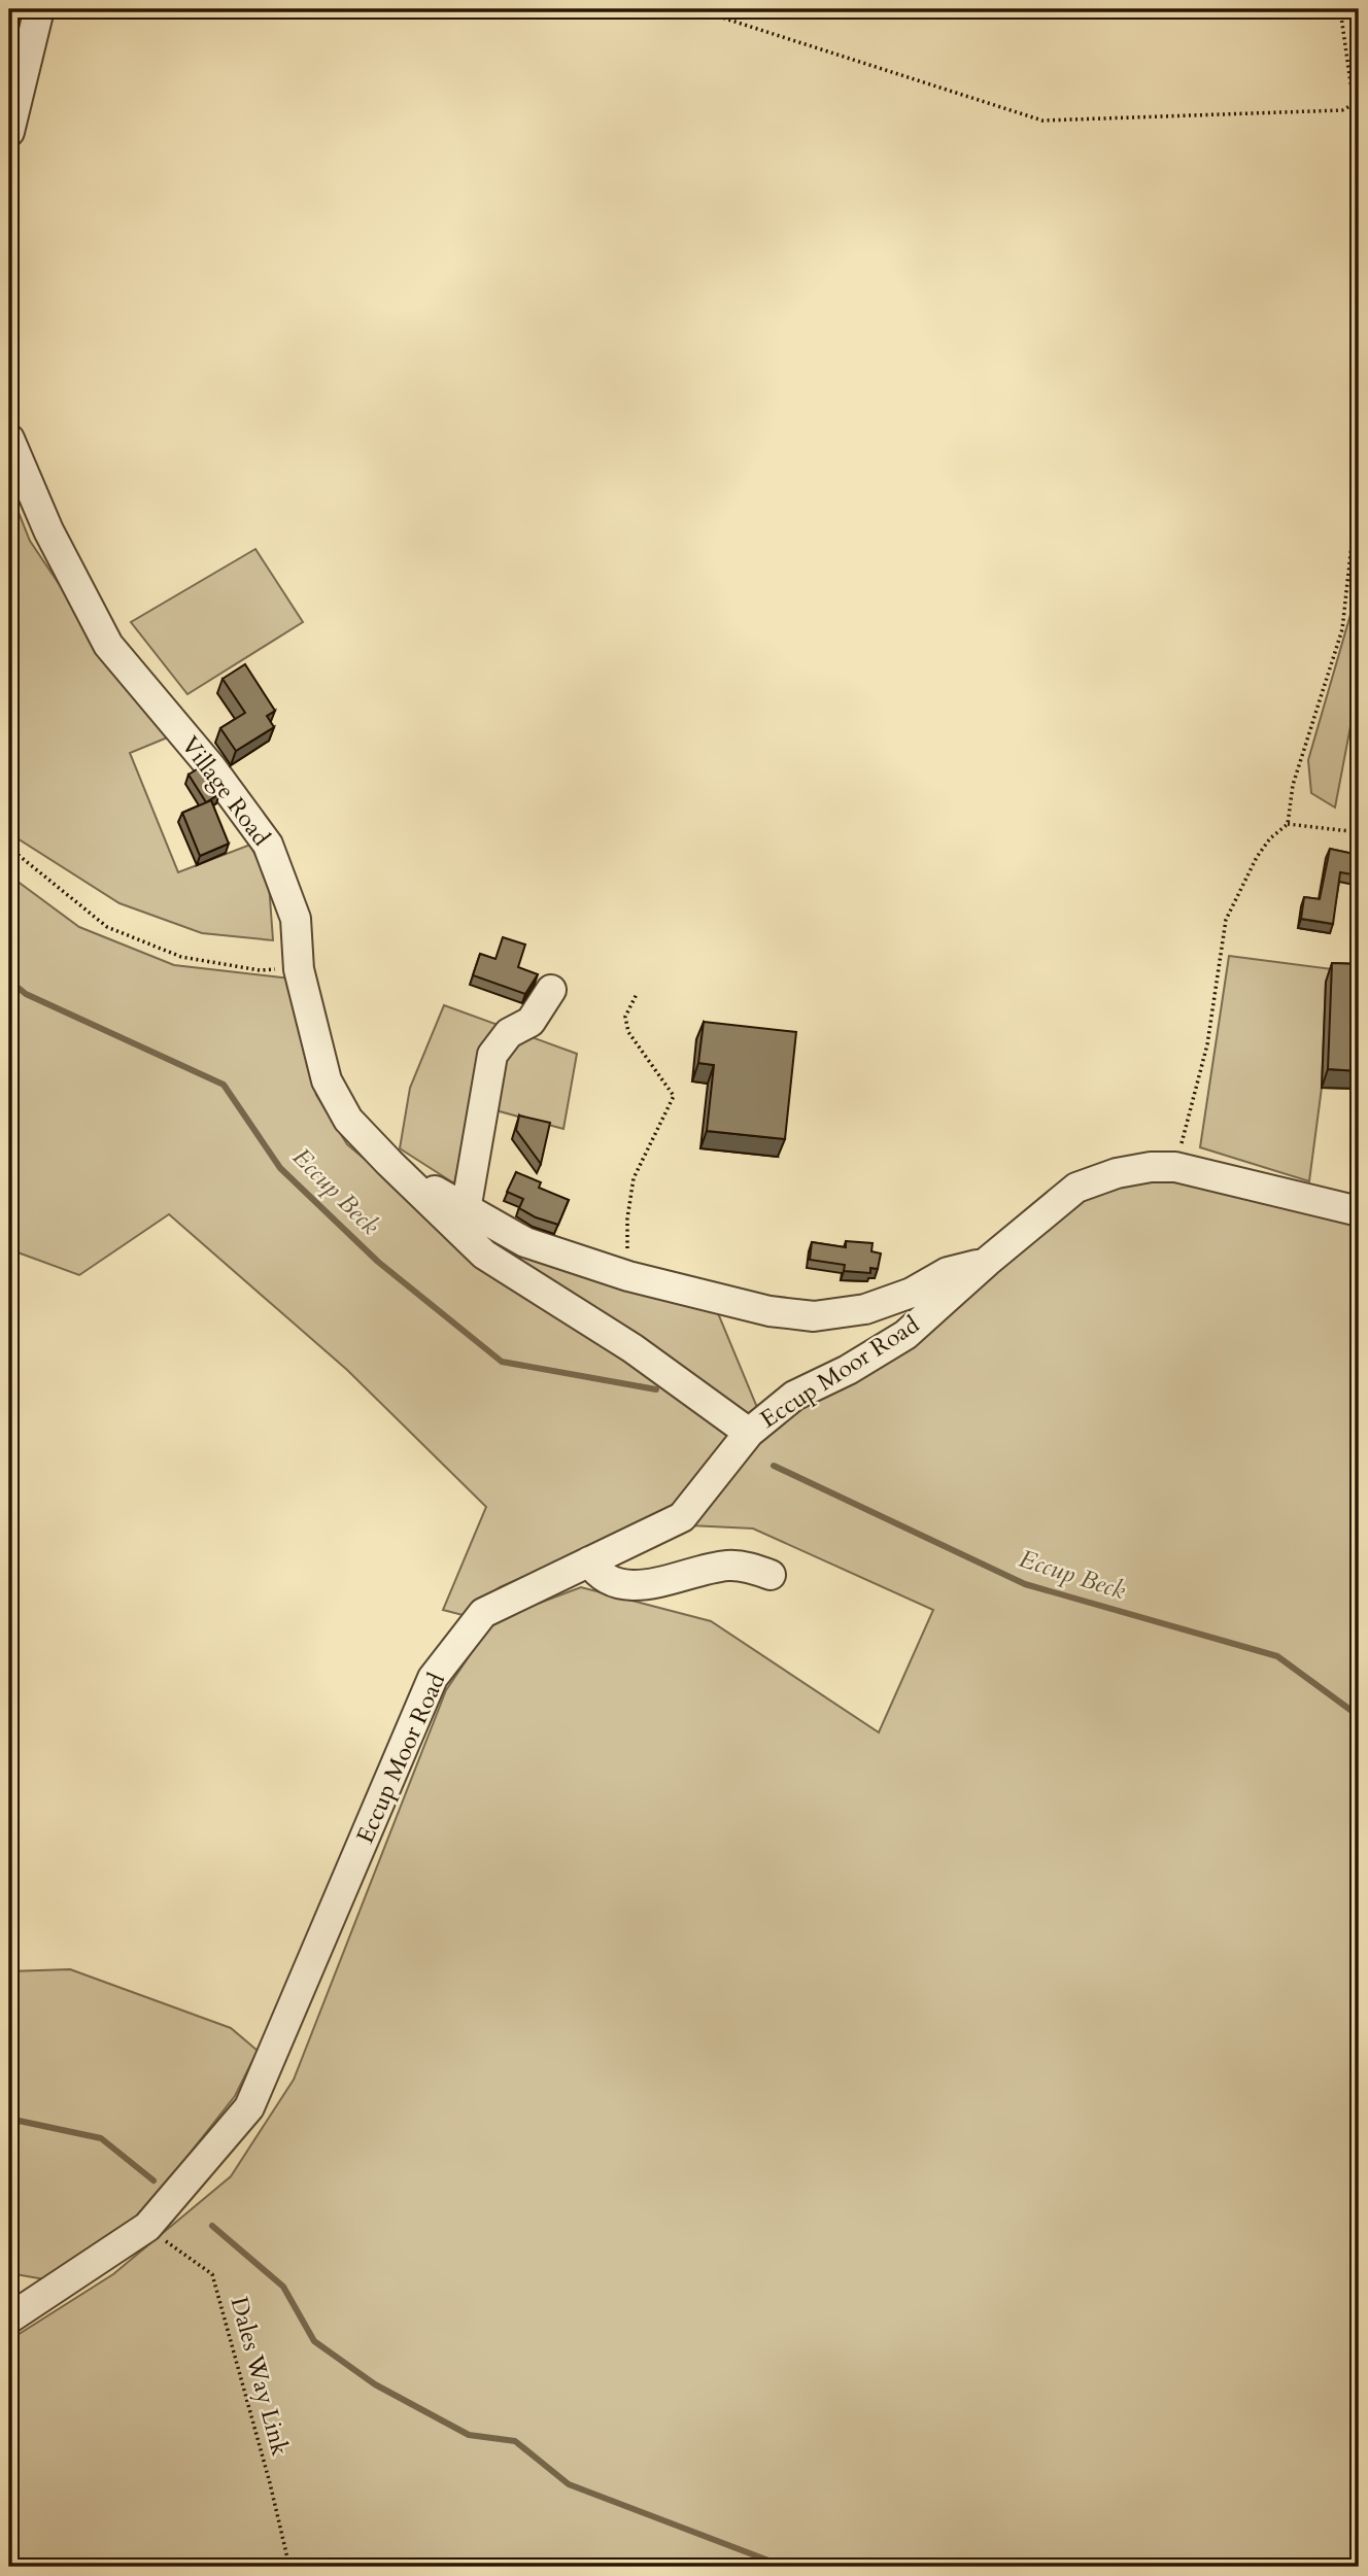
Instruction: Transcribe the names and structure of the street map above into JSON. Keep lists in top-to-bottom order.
{
  "streets": {
    "street": ["Village Road", "Eccup Moor Road"],
    "path": ["Dales Way Link"]
  },
  "crossings": [
    ["Eccup Moor Road", "Dales Way Link"]
  ],
  "water": ["Eccup Beck"]
}
